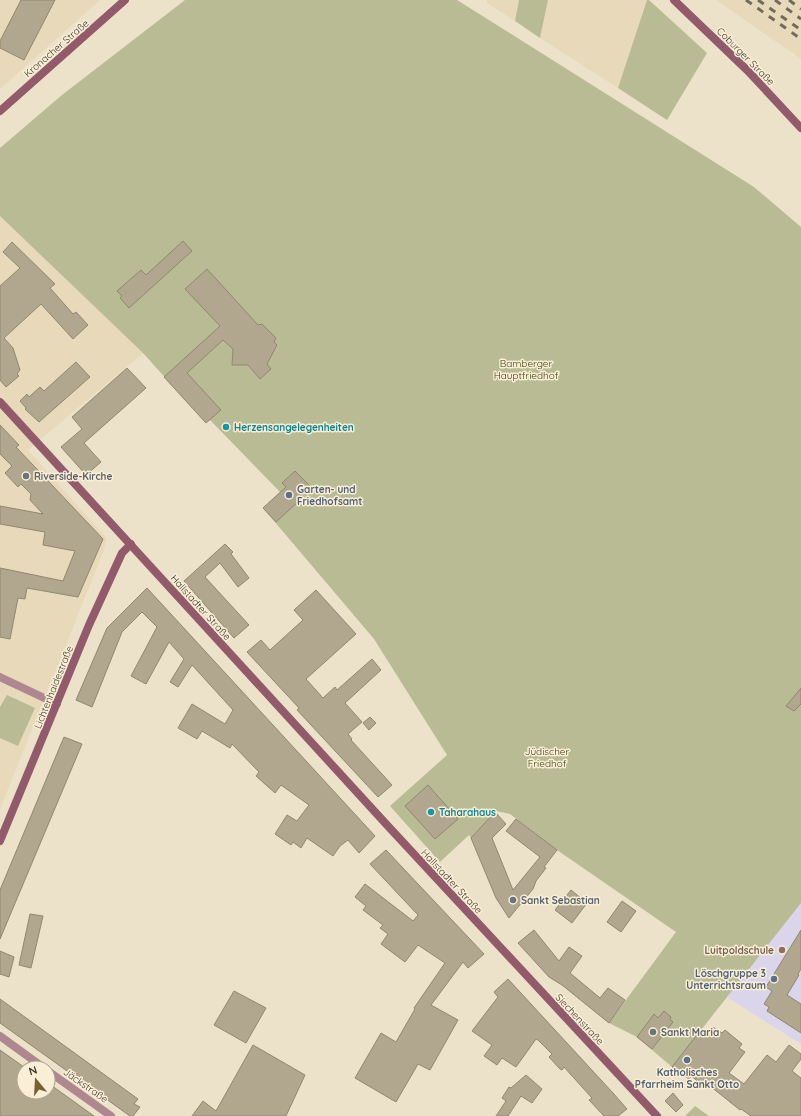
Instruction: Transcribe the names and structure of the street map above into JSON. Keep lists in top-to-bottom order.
{
  "streets": {
    "main road": [
      "Kronacher Straße",
      "Coburger Straße",
      "Hallstadter Straße",
      "Lichtenhaidestraße",
      "Siechenstraße"
    ],
    "street": ["Jäckstraße"]
  },
  "crossings": [
    ["Hallstadter Straße", "Lichtenhaidestraße"],
    ["Hallstadter Straße", "Siechenstraße"]
  ],
  "parks": ["Bamberger Hauptfriedhof", "Jüdischer Friedhof"],
  "places": [
    "Herzensangelegenheiten",
    "Riverside-Kirche",
    "Garten- und Friedhofsamt",
    "Taharahaus",
    "Sankt Sebastian",
    "Luitpoldschule",
    "Löschgruppe 3 Unterrichtsraum",
    "Sankt Maria",
    "Katholisches Pfarrheim Sankt Otto"
  ],
  "north": "top"
}
